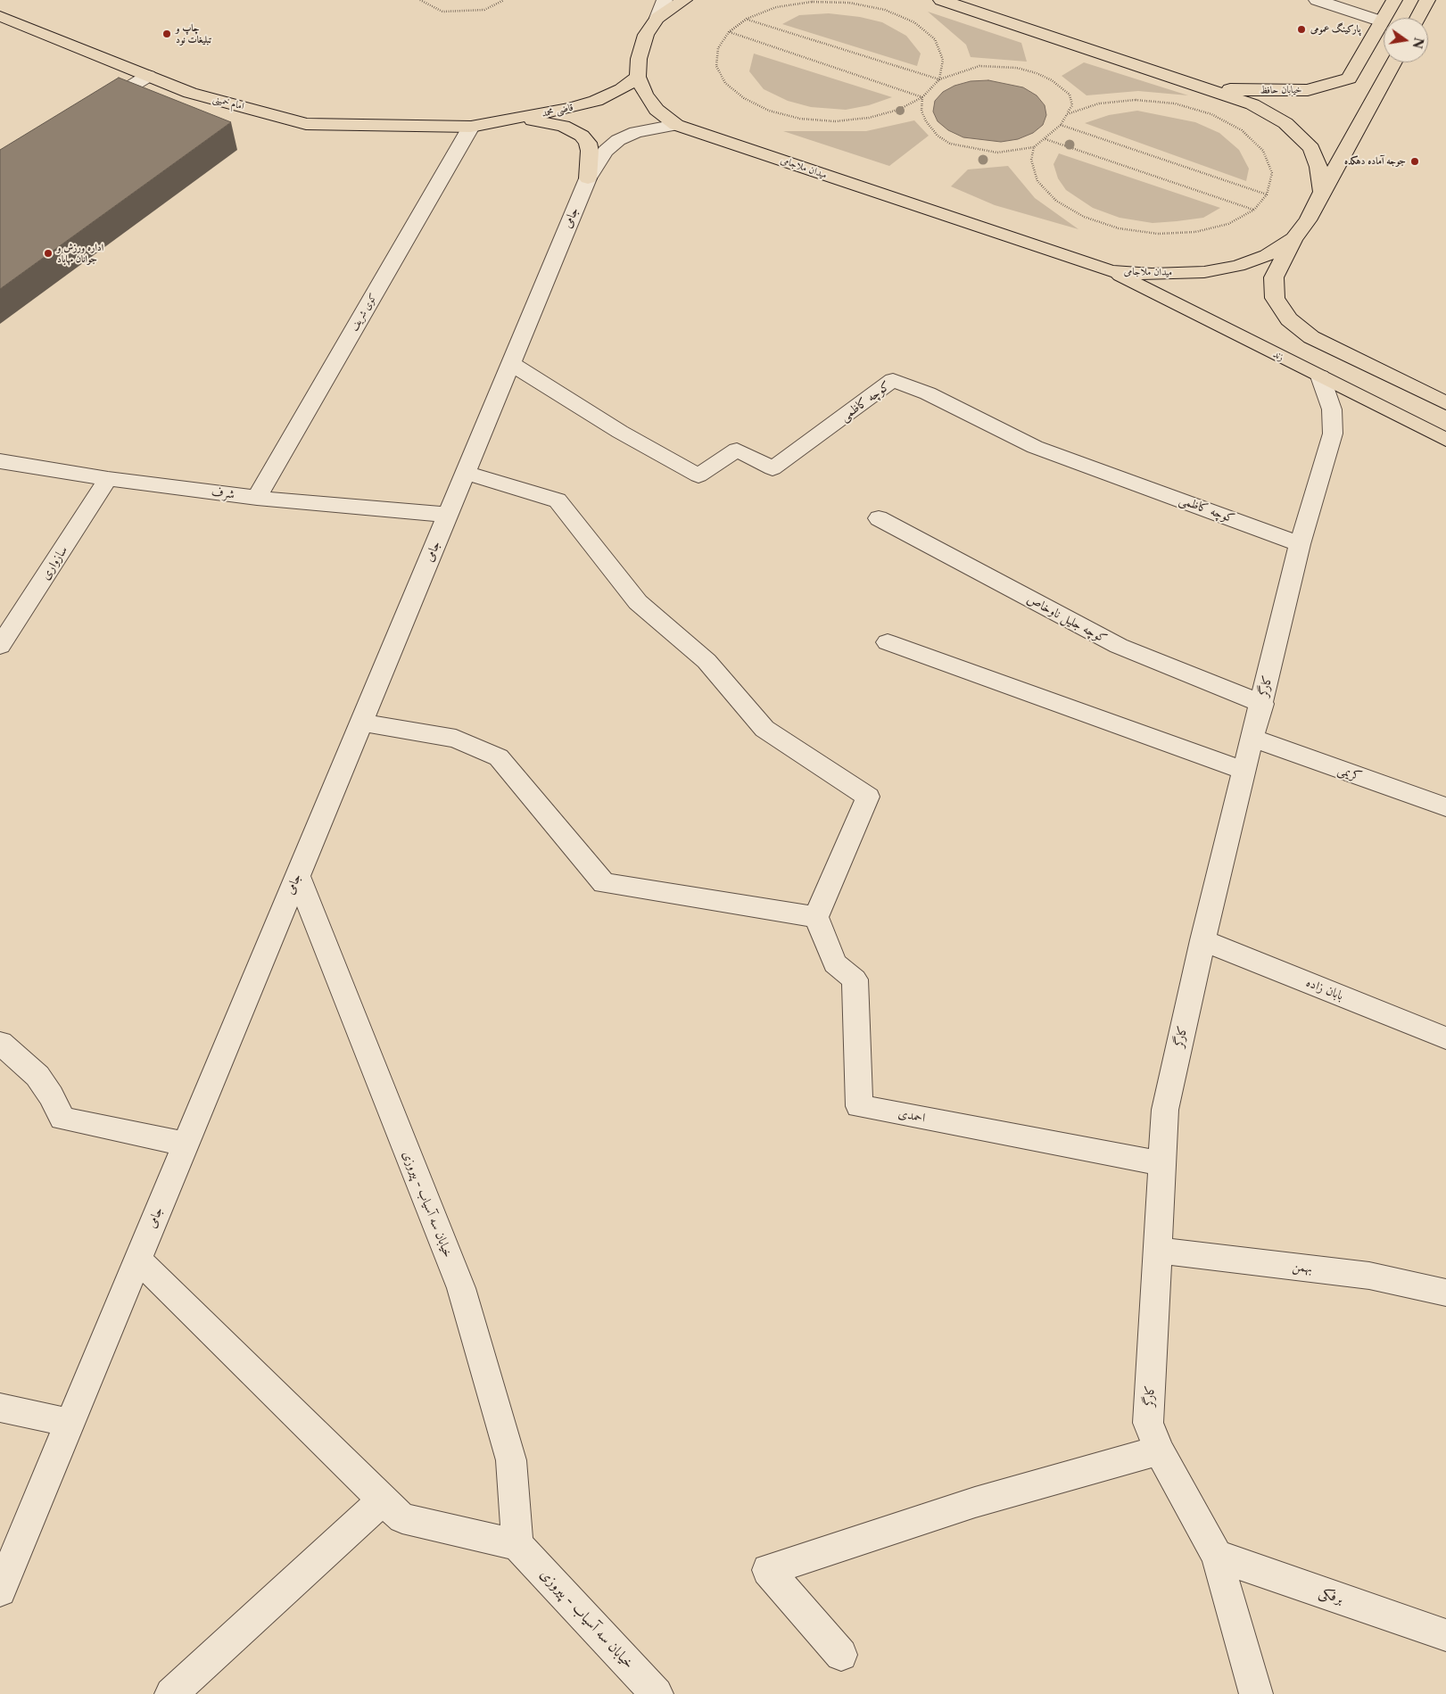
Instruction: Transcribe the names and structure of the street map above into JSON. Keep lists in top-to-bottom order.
{
  "streets": {
    "main road": [
      "خیابان حافظ",
      "امام خمینی",
      "قاضی محمد",
      "میدان ملاجامی",
      "زند"
    ],
    "street": [
      "جامی",
      "کوی شریف",
      "کوچه کاظمی",
      "شرف",
      "سازواری",
      "کوچه جلیل ناوخاص",
      "کارگر",
      "کریمی",
      "بابان زاده",
      "احمدی",
      "خیابان سه آسیاب - پیروزی",
      "بهمن",
      "برفکی"
    ]
  },
  "crossings": [
    ["امام خمینی", "قاضی محمد"],
    ["امام خمینی", "کوی شریف"],
    ["قاضی محمد", "میدان ملاجامی"],
    ["قاضی محمد", "کوی شریف"],
    ["میدان ملاجامی", "جامی"],
    ["میدان ملاجامی", "زند"],
    ["جامی", "کوچه کاظمی"],
    ["جامی", "شرف"],
    ["جامی", "خیابان سه آسیاب - پیروزی"],
    ["کوی شریف", "شرف"],
    ["زند", "کارگر"],
    ["کوچه کاظمی", "کارگر"],
    ["شرف", "سازواری"],
    ["کوچه جلیل ناوخاص", "کارگر"],
    ["کارگر", "کریمی"],
    ["کارگر", "بابان زاده"],
    ["کارگر", "احمدی"],
    ["کارگر", "بهمن"],
    ["کارگر", "برفکی"]
  ],
  "places": [
    "پارکینگ عمومی",
    "چاپ و تبلیغات نود",
    "جوجه آماده دهکده",
    "اداره ورزش و جوانان مهاباد"
  ],
  "north": "right"
}
